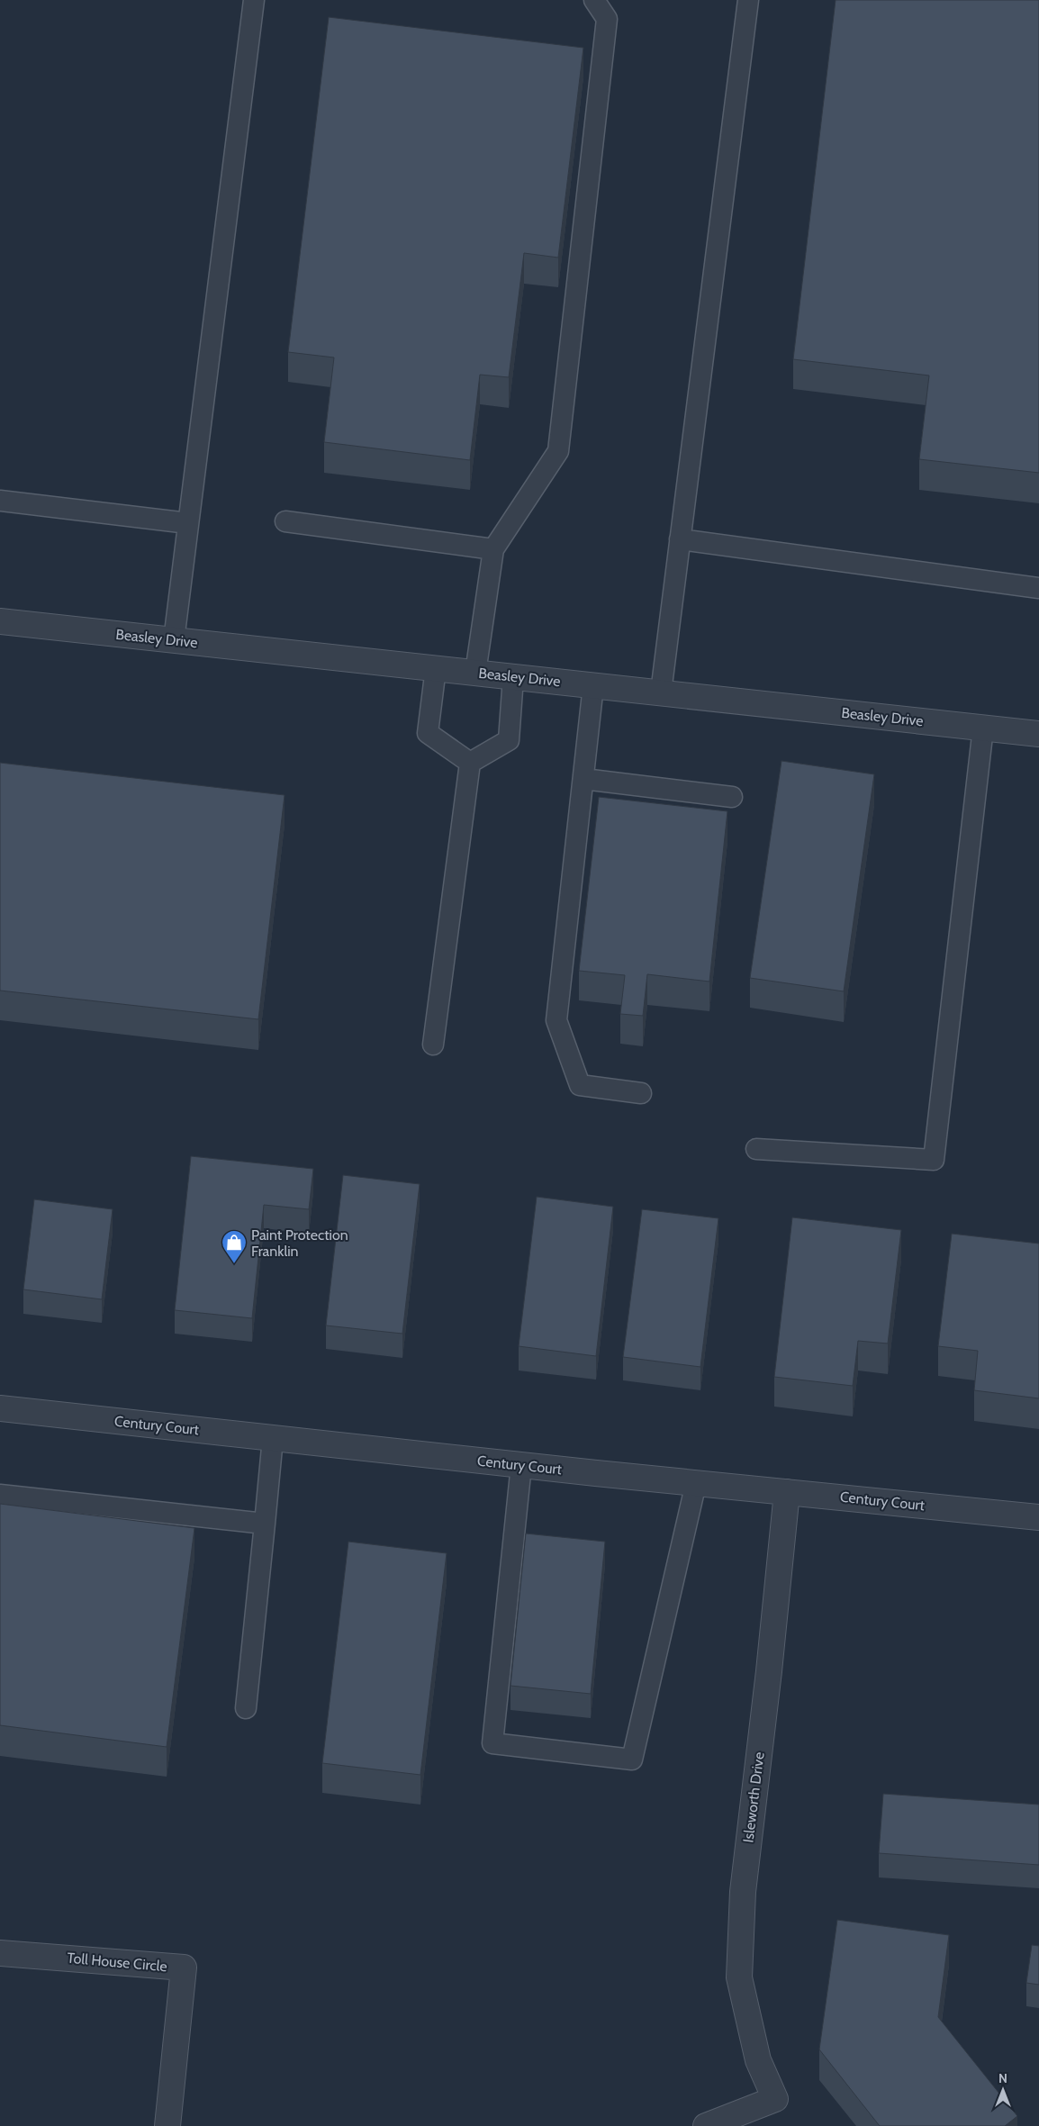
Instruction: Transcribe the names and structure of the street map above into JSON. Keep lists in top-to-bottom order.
{
  "streets": {
    "street": [
      "Beasley Drive",
      "Century Court",
      "Isleworth Drive",
      "Toll House Circle"
    ]
  },
  "crossings": [
    ["Century Court", "Isleworth Drive"]
  ],
  "places": {
    "shop": ["Paint Protection Franklin"]
  },
  "north": "top"
}
